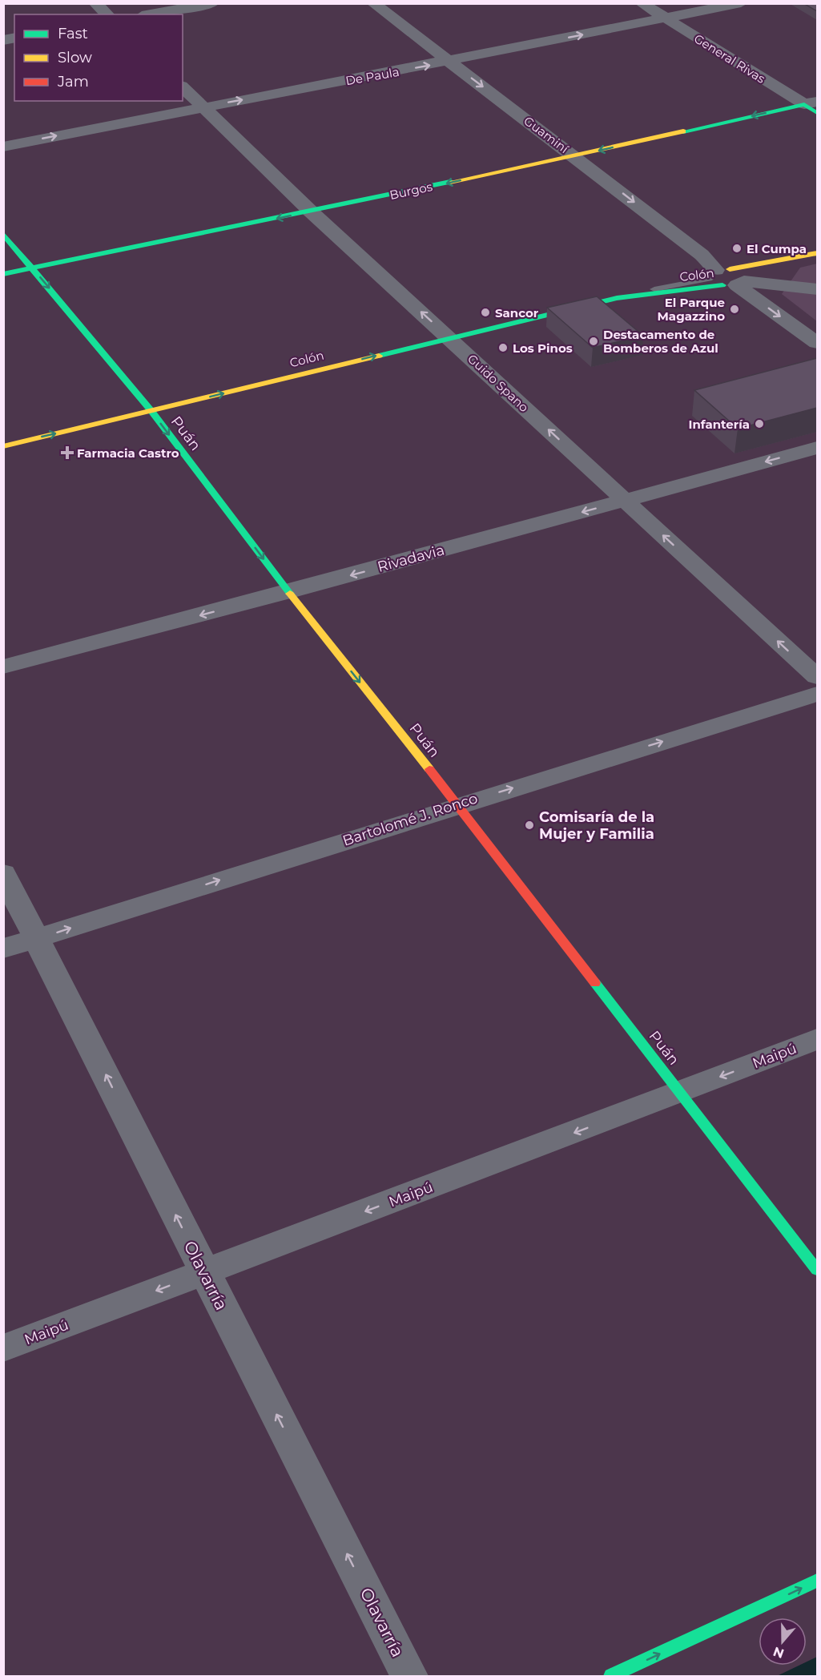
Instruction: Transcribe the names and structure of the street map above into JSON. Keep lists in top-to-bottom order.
{
  "streets": {
    "main road": ["Burgos", "Colón", "Puán"],
    "street": [
      "General Rivas",
      "De Paula",
      "Guaminí",
      "Guido Spano",
      "Rivadavia",
      "Bartolomé J. Ronco",
      "Maipú",
      "Olavarría"
    ]
  },
  "crossings": [
    ["General Rivas", "De Paula"],
    ["General Rivas", "Burgos"],
    ["De Paula", "Guaminí"],
    ["De Paula", "Guido Spano"],
    ["Guaminí", "Burgos"],
    ["Guaminí", "Colón"],
    ["Burgos", "Guido Spano"],
    ["Burgos", "Puán"],
    ["Colón", "Guido Spano"],
    ["Colón", "Puán"],
    ["Guido Spano", "Rivadavia"],
    ["Puán", "Rivadavia"],
    ["Puán", "Bartolomé J. Ronco"],
    ["Puán", "Maipú"],
    ["Bartolomé J. Ronco", "Olavarría"],
    ["Maipú", "Olavarría"]
  ],
  "one_way": [
    "De Paula",
    "Guaminí",
    "Burgos",
    "Colón",
    "Guido Spano",
    "Puán",
    "Rivadavia",
    "Bartolomé J. Ronco",
    "Maipú",
    "Olavarría"
  ],
  "places": {
    "other": [
      "El Cumpa",
      "El Parque Magazzino",
      "Sancor",
      "Destacamento de Bomberos de Azul",
      "Los Pinos",
      "Infantería",
      "Comisaría de la Mujer y Familia"
    ],
    "health": ["Farmacia Castro"]
  },
  "legend": ["Fast", "Slow", "Jam"],
  "north": "bottom"
}
